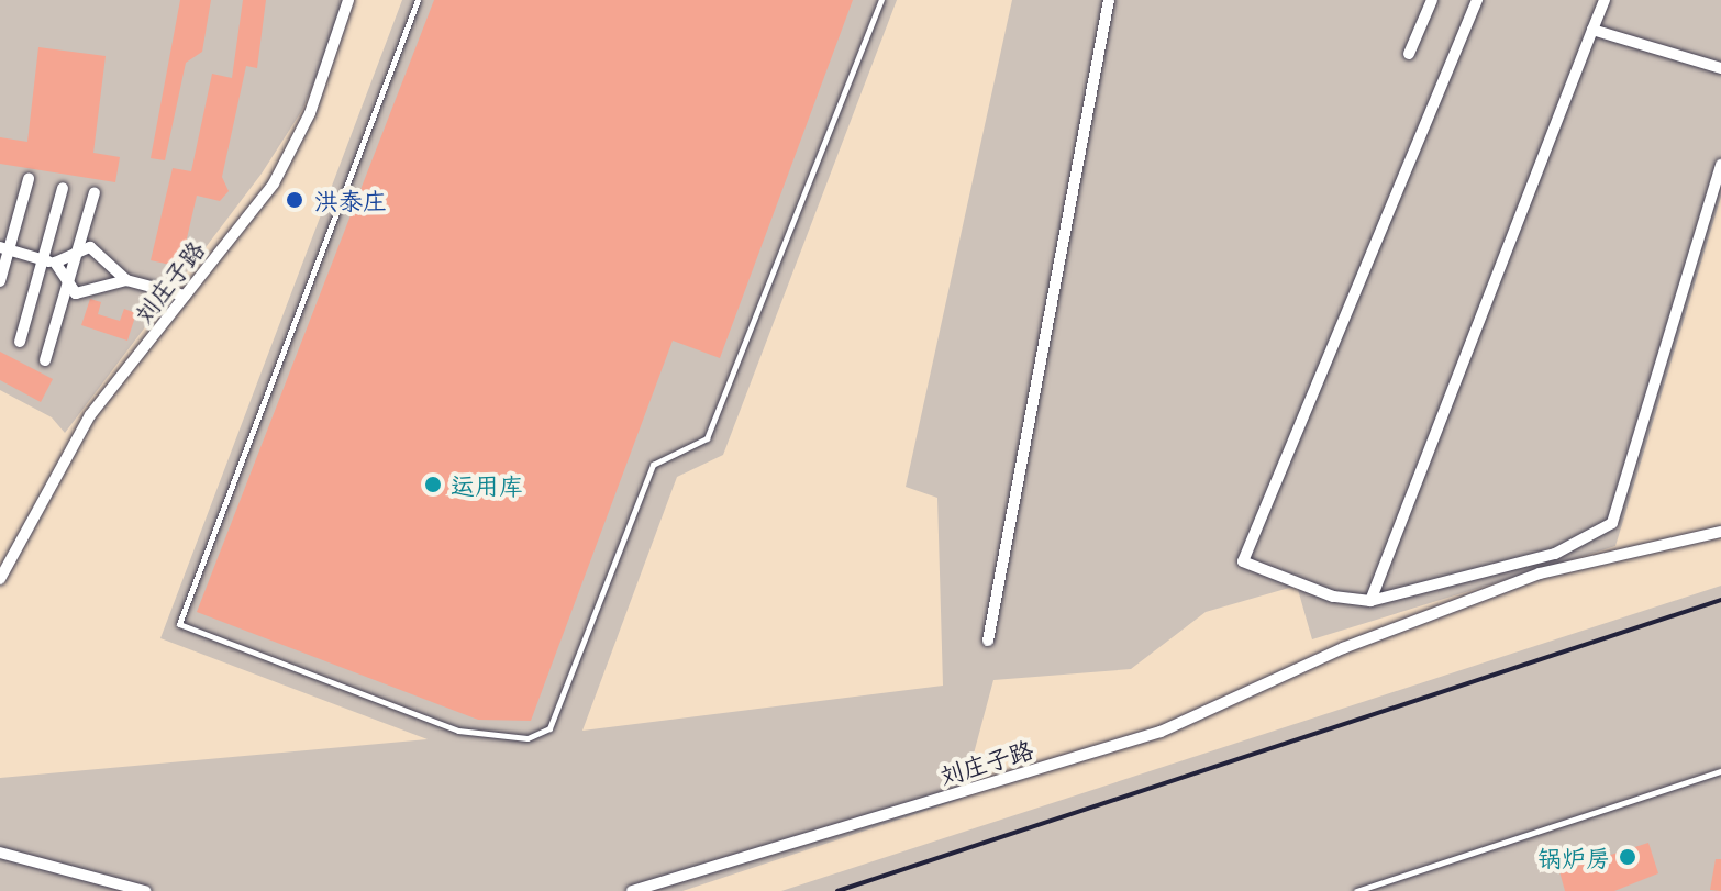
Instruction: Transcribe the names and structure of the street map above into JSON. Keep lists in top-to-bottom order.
{
  "streets": {
    "street": ["刘庄子路"]
  },
  "places": ["洪泰庄", "运用库", "锅炉房"]
}
